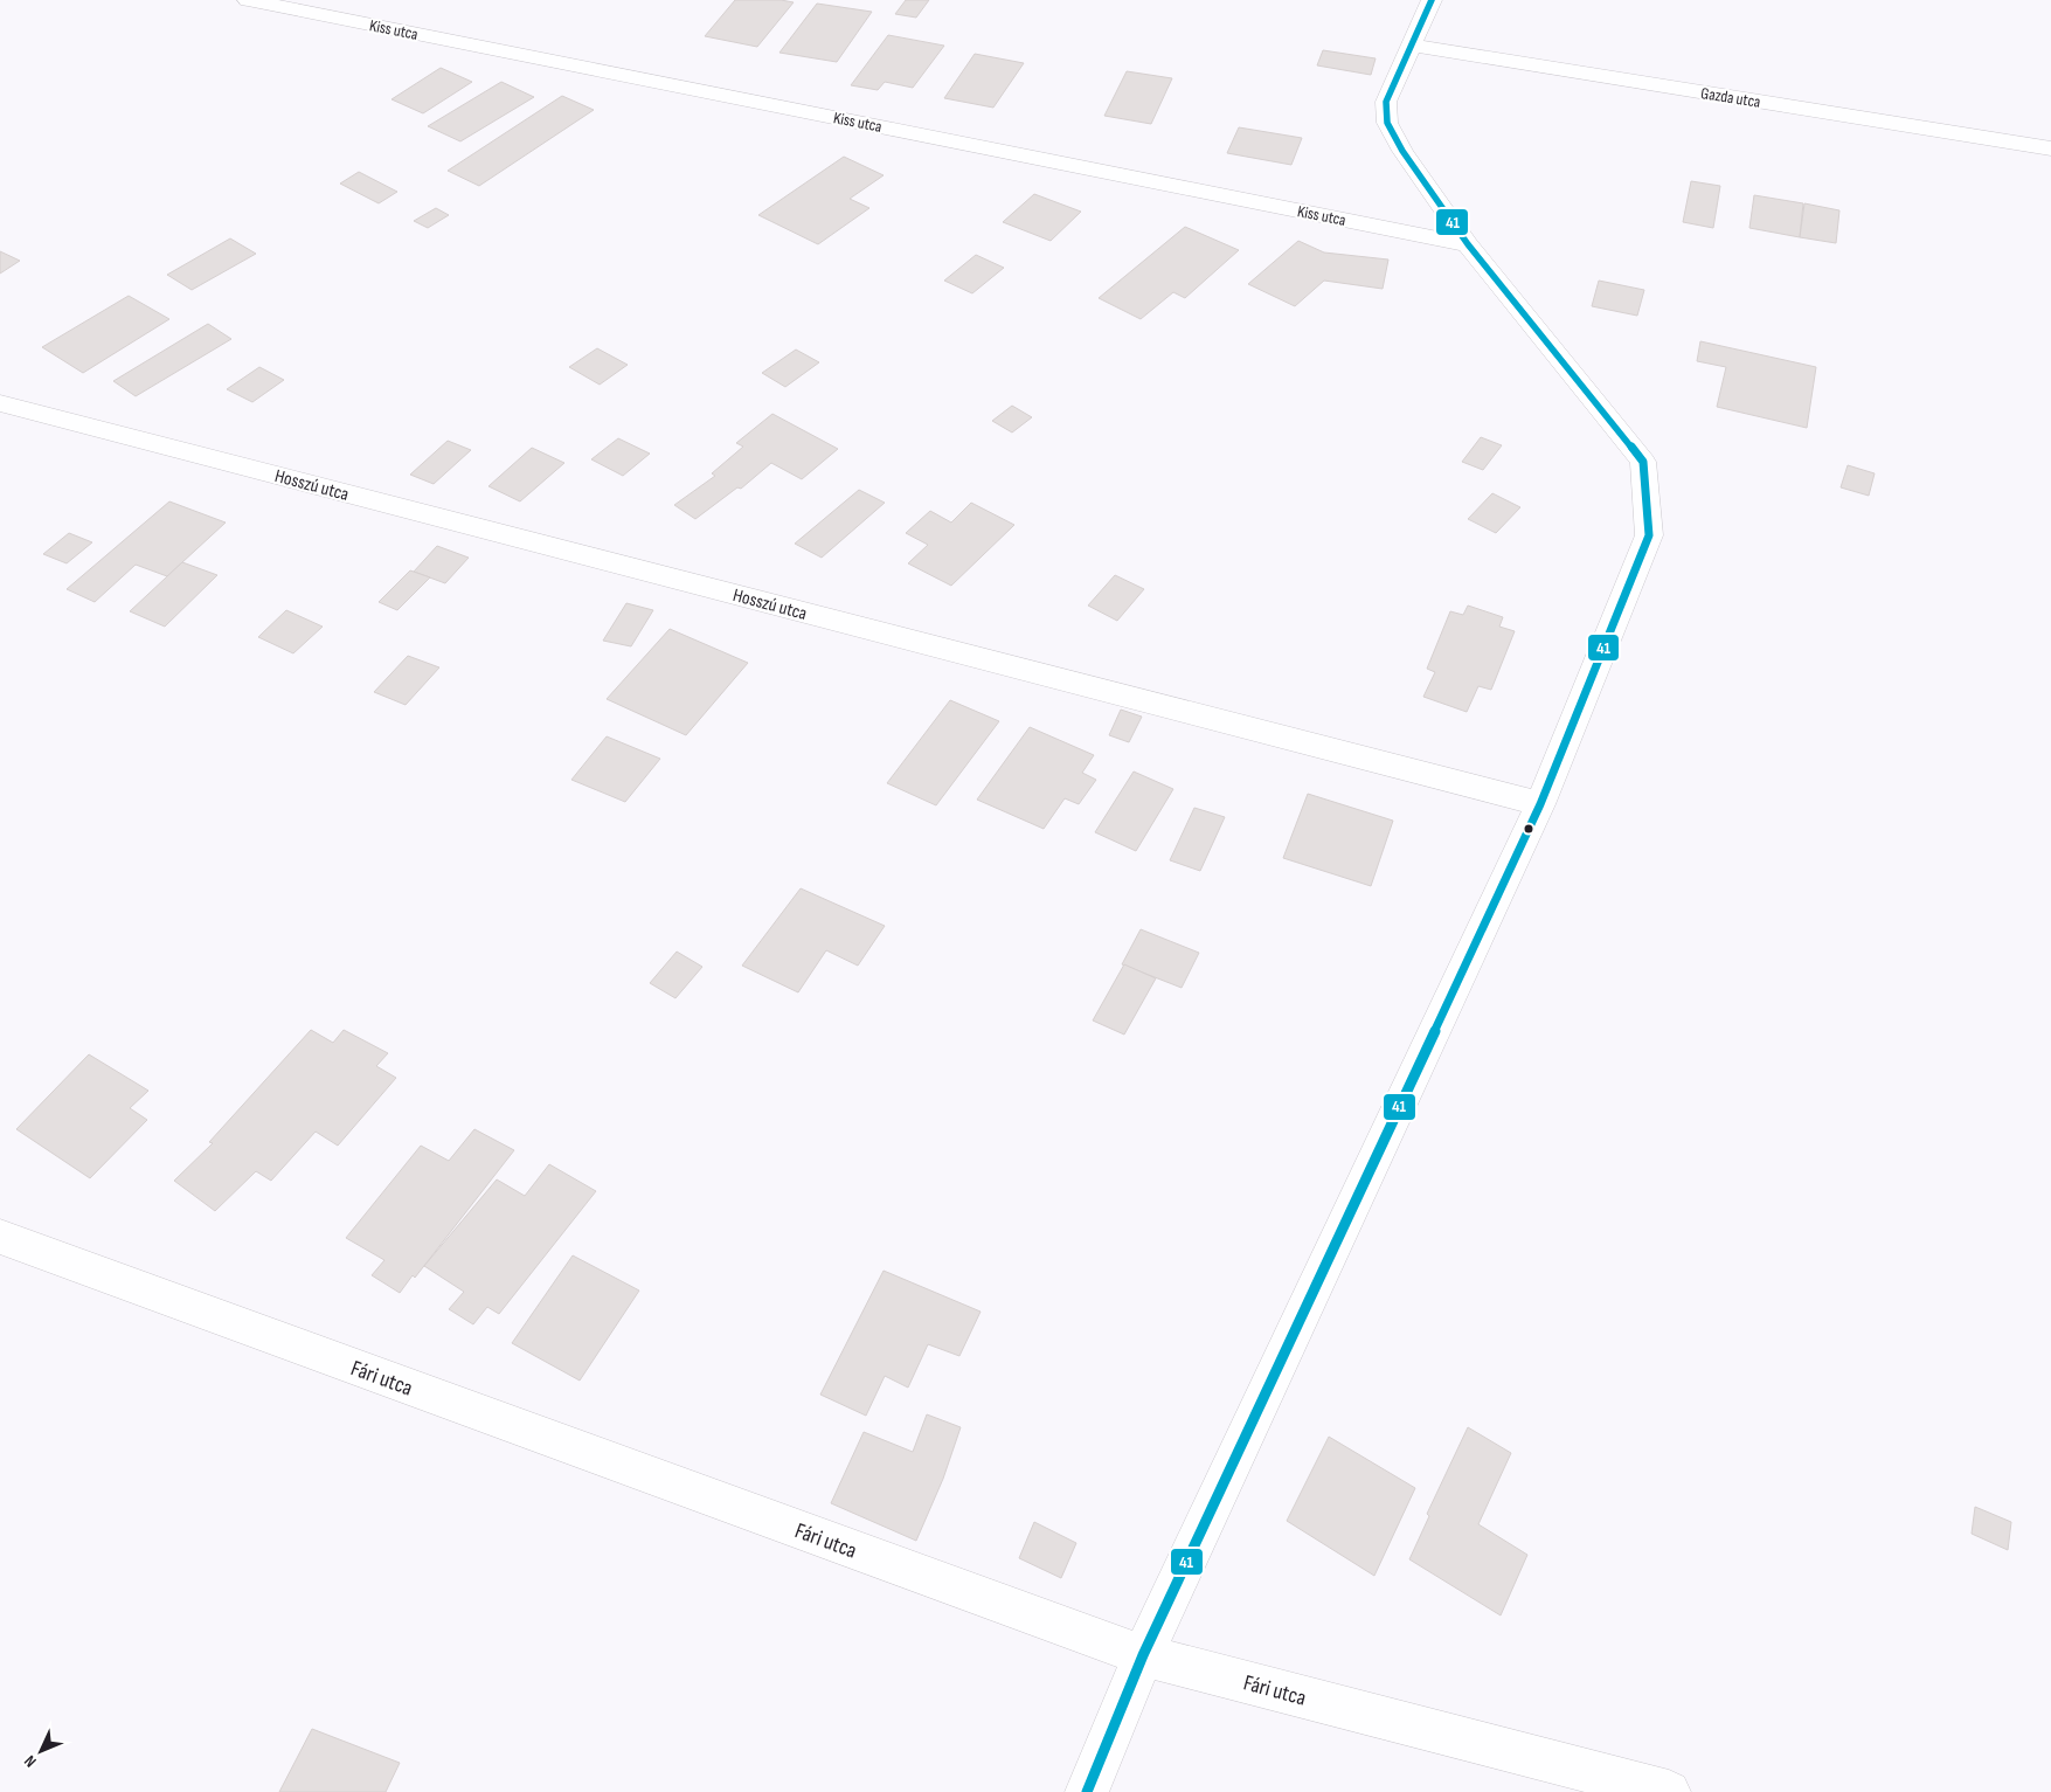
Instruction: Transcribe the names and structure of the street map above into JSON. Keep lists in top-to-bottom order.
{
  "streets": {
    "street": [
      "Kiss utca",
      "Gazda utca",
      "Hosszú utca",
      "Fári utca"
    ]
  },
  "lines": ["transit line 41"],
  "north": "bottom left"
}
